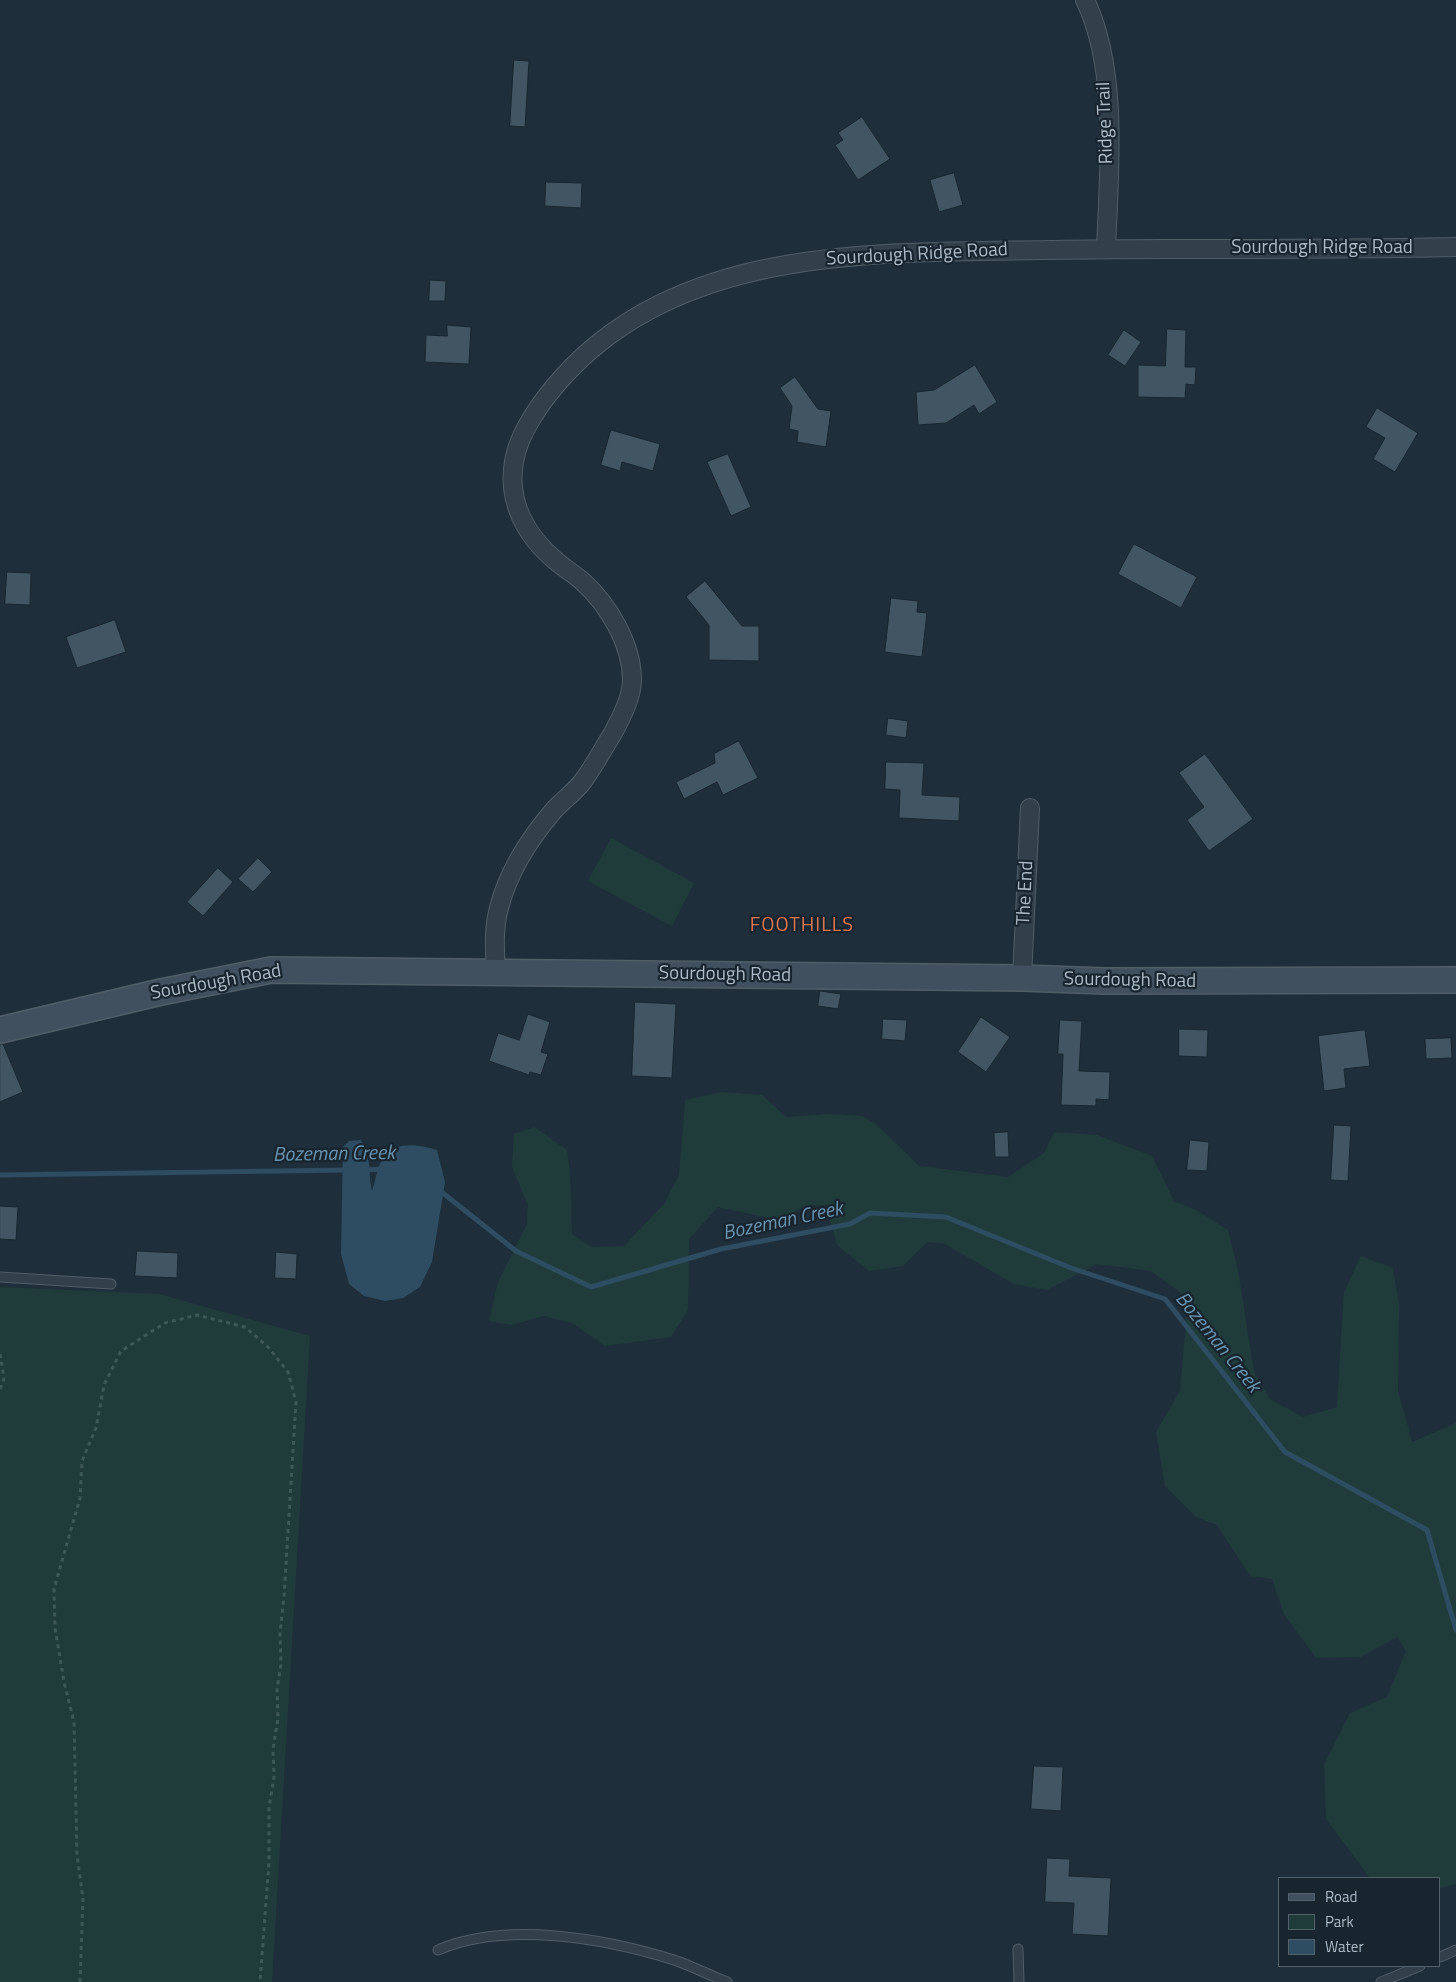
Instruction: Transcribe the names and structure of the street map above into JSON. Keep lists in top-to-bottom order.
{
  "streets": {
    "street": [
      "Ridge Trail",
      "Sourdough Ridge Road",
      "The End",
      "Sourdough Road"
    ]
  },
  "crossings": [
    ["Ridge Trail", "Sourdough Ridge Road"],
    ["Sourdough Ridge Road", "Sourdough Road"],
    ["The End", "Sourdough Road"]
  ],
  "districts": ["FOOTHILLS"],
  "water": ["Bozeman Creek"],
  "legend": ["Road", "Park", "Water"]
}
